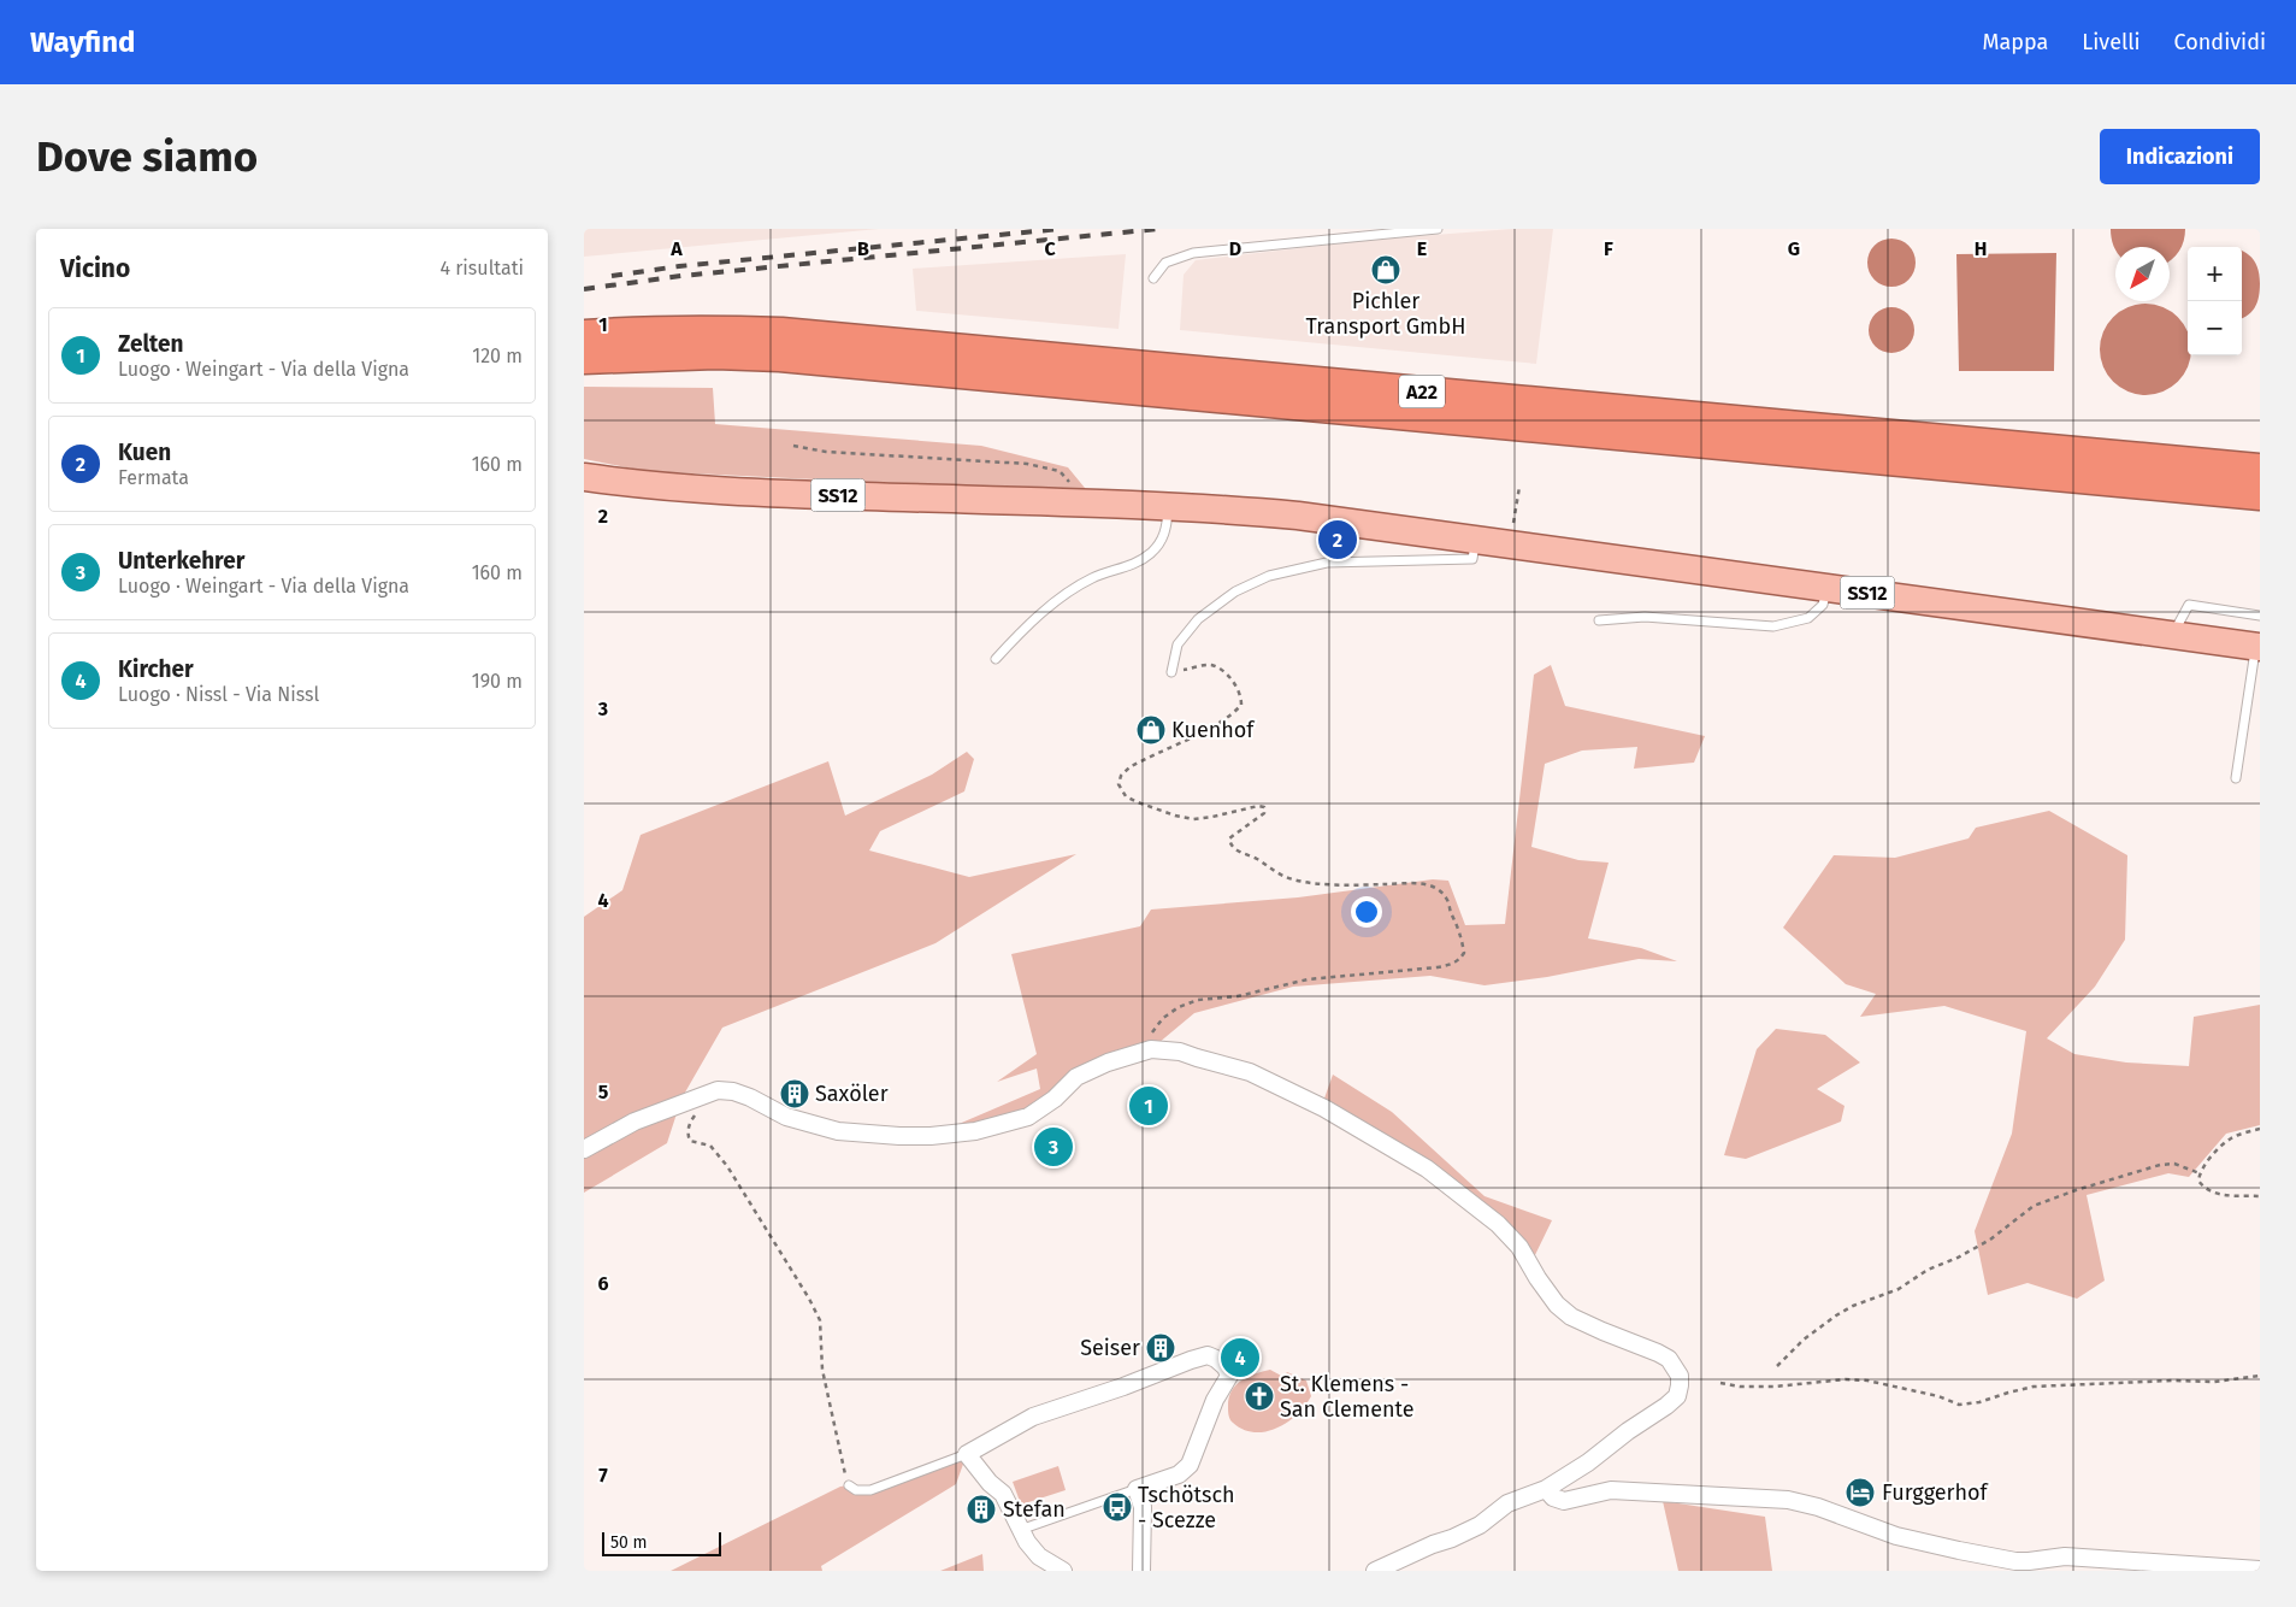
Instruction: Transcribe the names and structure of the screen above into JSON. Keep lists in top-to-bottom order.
{
  "streets": {
    "highway": ["A22"],
    "main road": ["SS12"]
  },
  "places": {
    "shop": ["Pichler Transport GmbH", "Kuenhof"],
    "building": ["Saxöler", "Seiser", "Stefan"],
    "church": ["St. Klemens - San Clemente"],
    "hotel": ["Furggerhof"],
    "bus stop": ["Tschötsch - Scezze"]
  },
  "scale_bar": "50 m",
  "north": "bottom left",
  "page": {
    "header": "Wayfind",
    "nav": ["Mappa", "Livelli", "Condividi"],
    "buttons": "Indicazioni",
    "title": "Dove siamo",
    "heading": ["Vicino", "4 risultati"],
    "map_buttons": ["+", "−"],
    "list": [
      {
        "mark": "1",
        "name": "Zelten",
        "note": "Luogo · Weingart - Via della Vigna",
        "value": "120 m"
      },
      {
        "mark": "2",
        "name": "Kuen",
        "note": "Fermata",
        "value": "160 m"
      },
      {
        "mark": "3",
        "name": "Unterkehrer",
        "note": "Luogo · Weingart - Via della Vigna",
        "value": "160 m"
      },
      {
        "mark": "4",
        "name": "Kircher",
        "note": "Luogo · Nissl - Via Nissl",
        "value": "190 m"
      }
    ],
    "pins": [
      "2",
      "1",
      "3",
      "4"
    ],
    "scale": "50 m"
  },
  "grid": {
    "columns": [
      "A",
      "B",
      "C",
      "D",
      "E",
      "F",
      "G",
      "H"
    ],
    "rows": [
      "1",
      "2",
      "3",
      "4",
      "5",
      "6",
      "7"
    ]
  }
}
